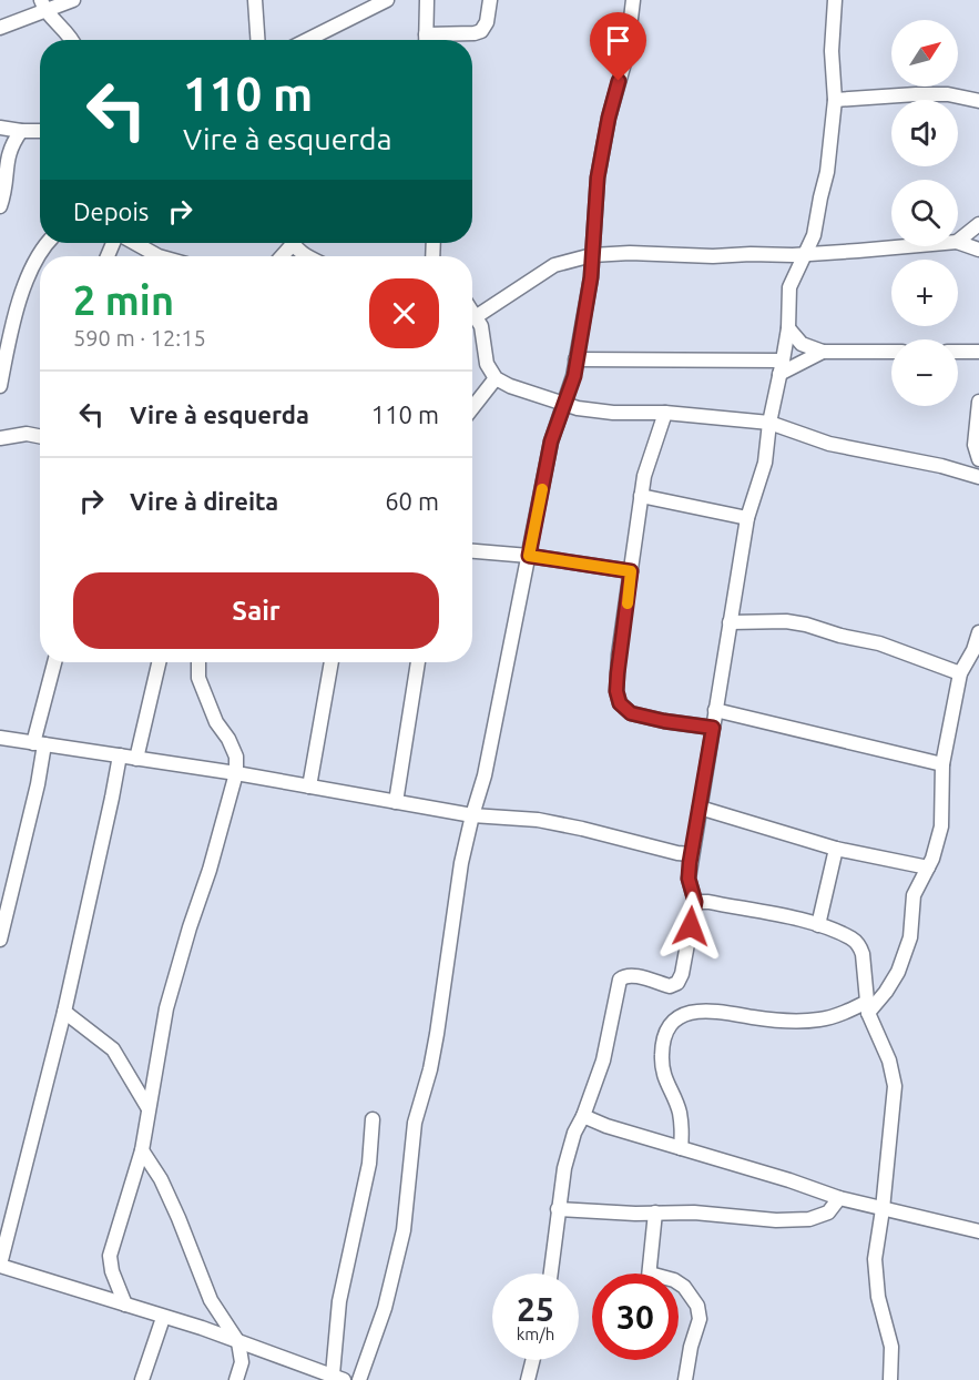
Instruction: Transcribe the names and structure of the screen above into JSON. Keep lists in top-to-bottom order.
{
  "north": "top right",
  "page": {
    "map_buttons": ["+", "−"],
    "turn": ["110 m", "Vire à esquerda"],
    "then": "Depois",
    "heading": ["2 min", "590 m · 12:15"],
    "list": [
      {
        "name": "Vire à esquerda",
        "value": "110 m"
      },
      {
        "name": "Vire à direita",
        "value": "60 m"
      }
    ],
    "buttons": "Sair",
    "speed": "25 km/h",
    "limit": "30"
  }
}
